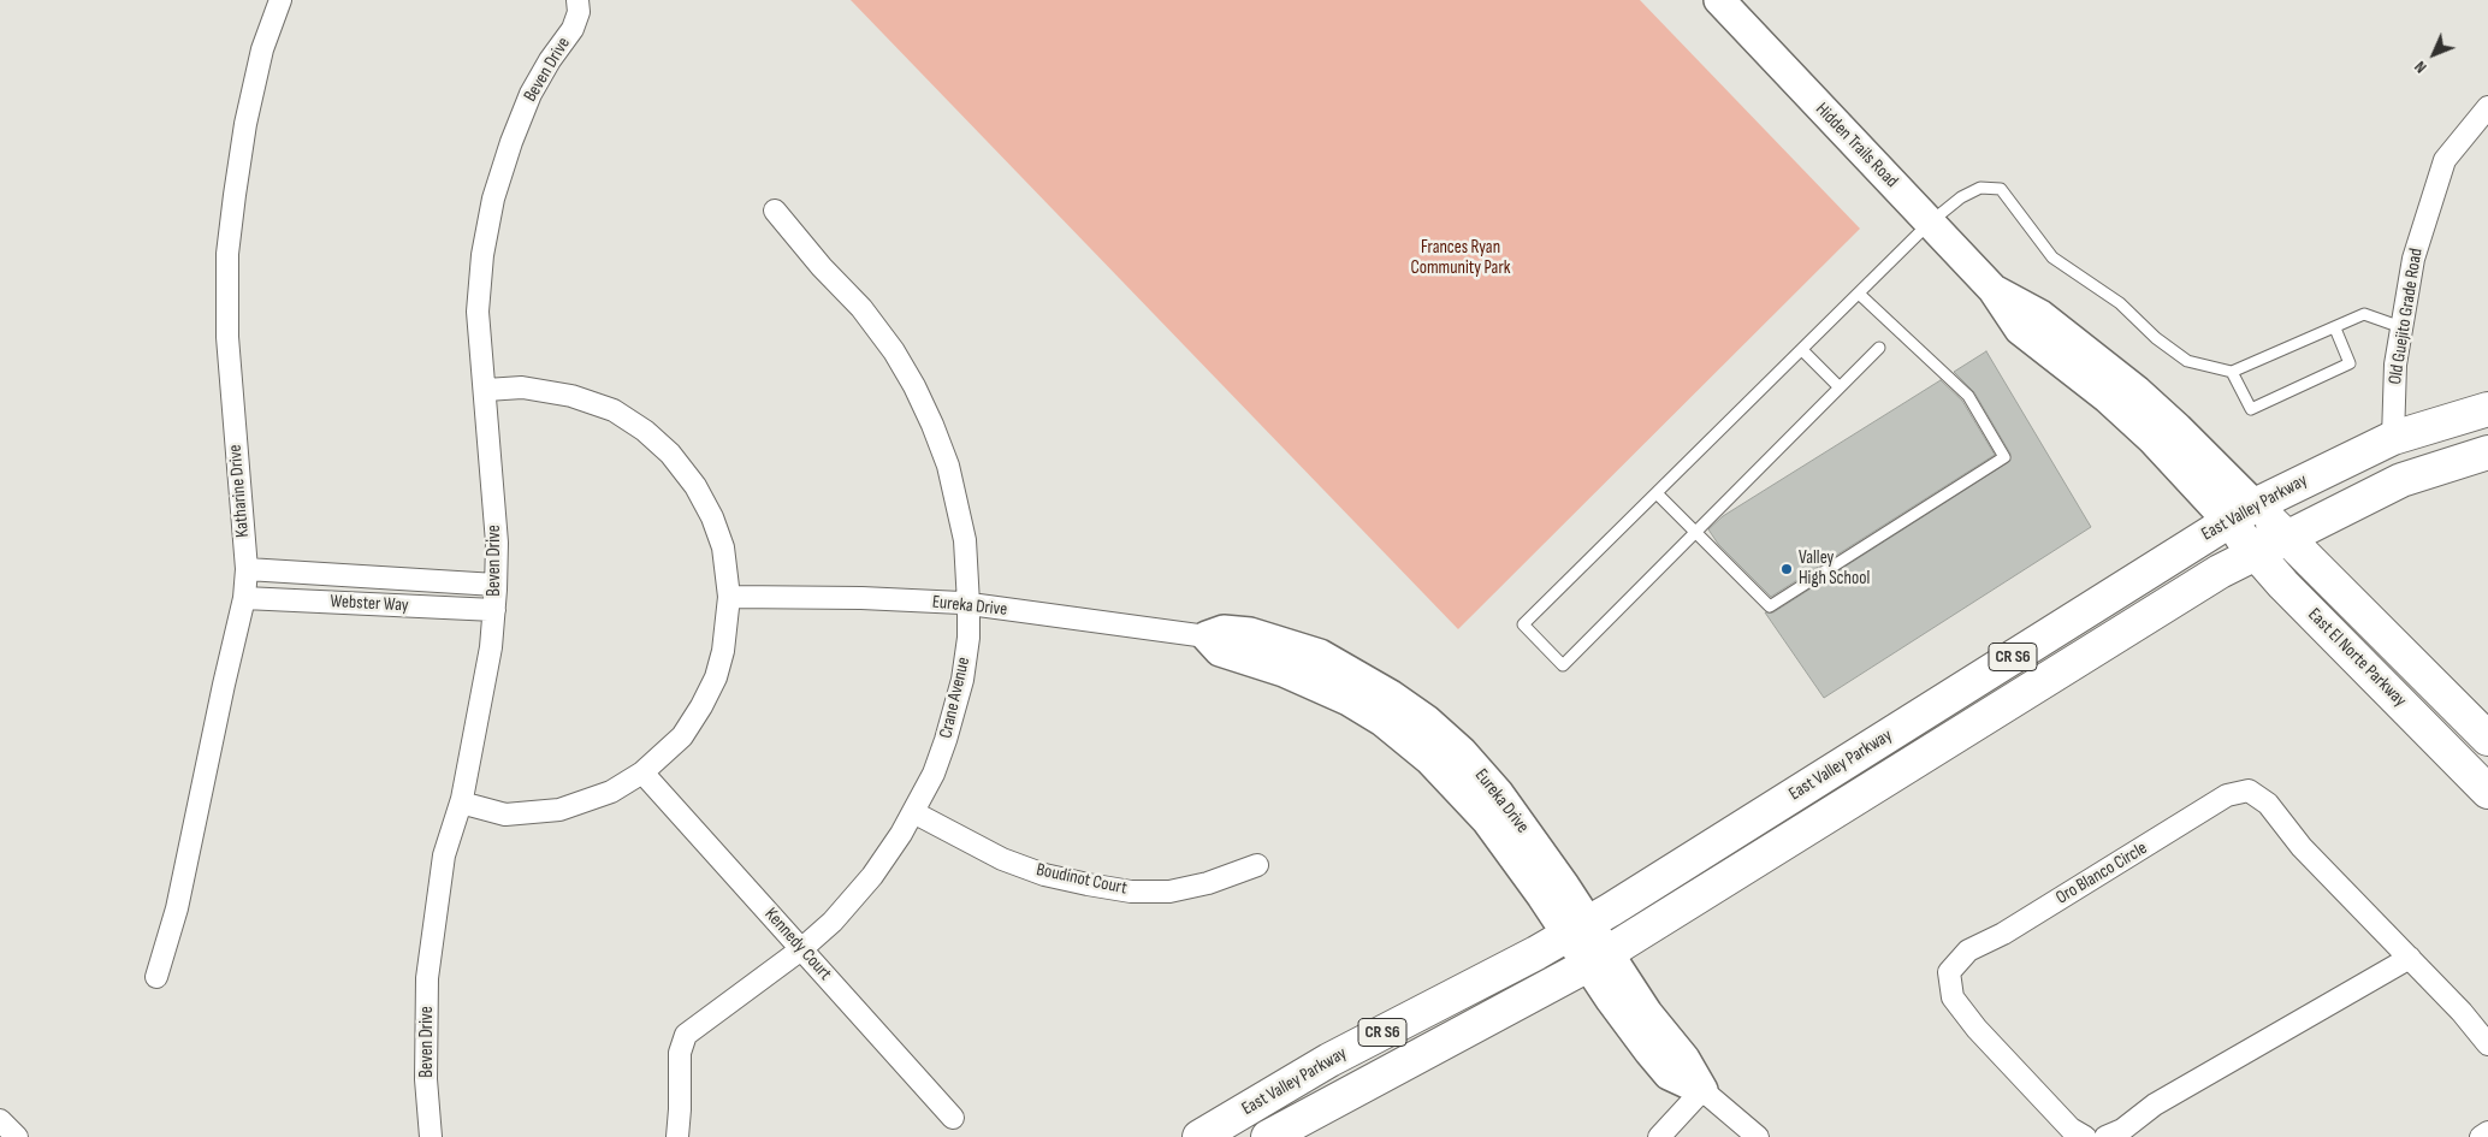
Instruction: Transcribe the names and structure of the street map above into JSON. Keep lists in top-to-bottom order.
{
  "streets": {
    "main road": ["East Valley Parkway", "CR S6", "East El Norte Parkway"],
    "street": [
      "Beven Drive",
      "Hidden Trails Road",
      "Old Guejito Grade Road",
      "Katharine Drive",
      "Webster Way",
      "Eureka Drive",
      "Crane Avenue",
      "Oro Blanco Circle",
      "Boudinot Court",
      "Kennedy Court"
    ]
  },
  "crossings": [
    ["Beven Drive", "Webster Way"],
    ["Hidden Trails Road", "East Valley Parkway"],
    ["Hidden Trails Road", "East El Norte Parkway"],
    ["Old Guejito Grade Road", "East Valley Parkway"],
    ["Katharine Drive", "Webster Way"],
    ["East Valley Parkway", "Eureka Drive"],
    ["East Valley Parkway", "East El Norte Parkway"],
    ["Eureka Drive", "Crane Avenue"],
    ["Crane Avenue", "Boudinot Court"],
    ["Crane Avenue", "Kennedy Court"]
  ],
  "parks": ["Frances Ryan Community Park"],
  "places": ["Valley High School"],
  "north": "bottom left"
}
